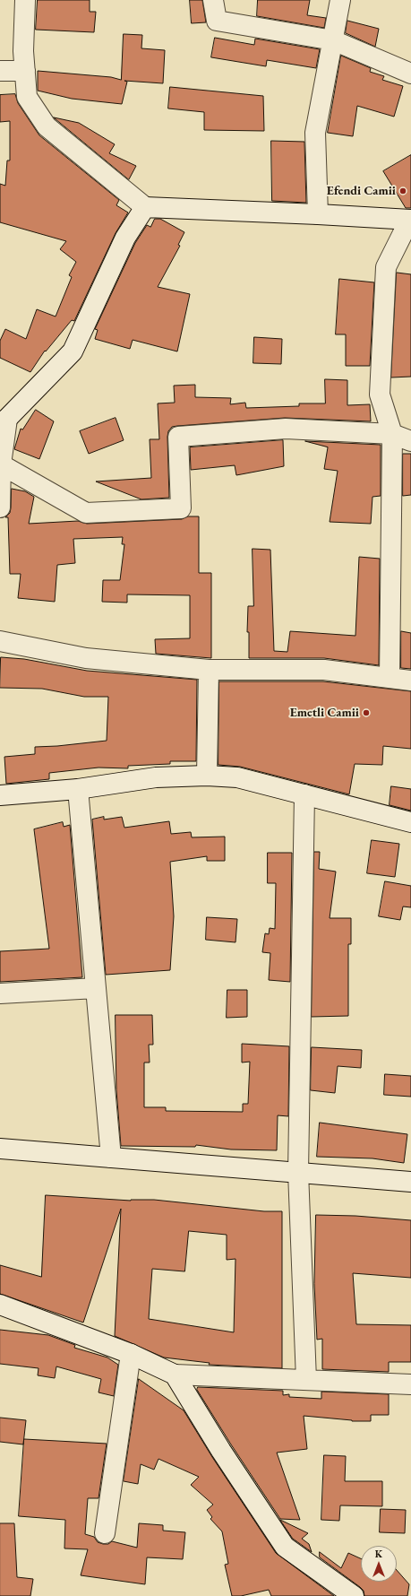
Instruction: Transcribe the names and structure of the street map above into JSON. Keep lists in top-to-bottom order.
{
  "places": ["Efendi Camii", "Emetli Camii"],
  "north": "top"
}
